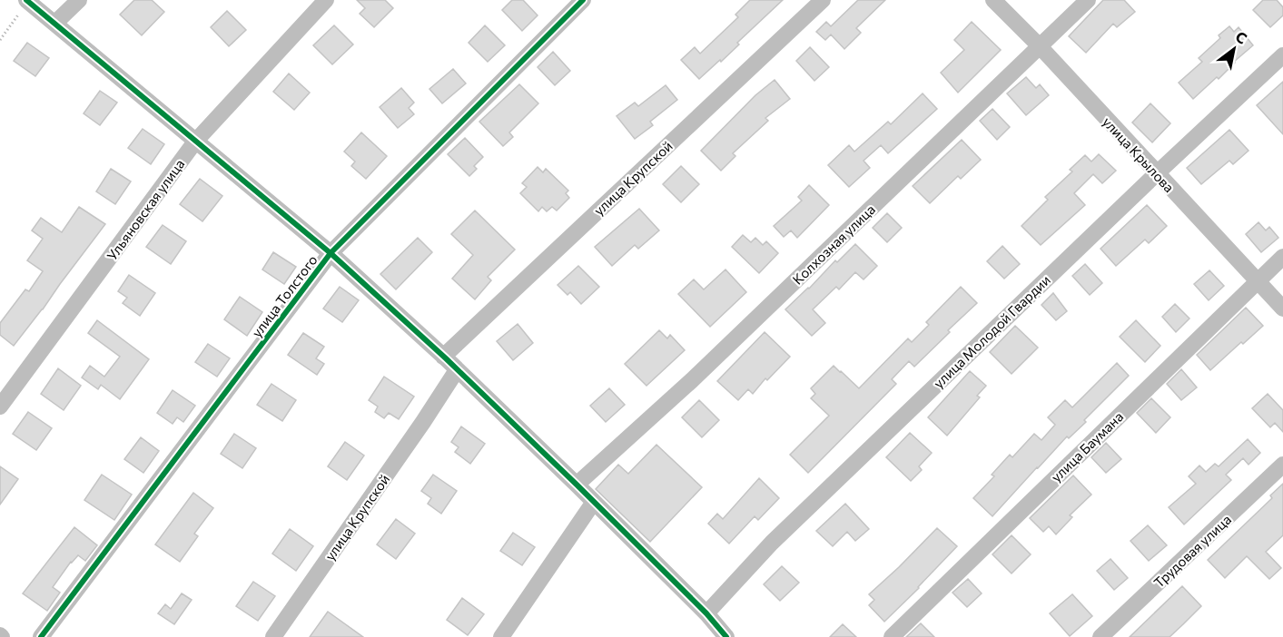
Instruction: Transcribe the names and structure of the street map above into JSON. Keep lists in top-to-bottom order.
{
  "streets": {
    "street": [
      "улица Крылова",
      "улица Крупской",
      "Ульяновская улица",
      "Колхозная улица",
      "улица Толстого",
      "улица Молодой Гвардии",
      "улица Баумана",
      "Трудовая улица"
    ]
  },
  "crossings": [
    ["улица Крылова", "Колхозная улица"],
    ["улица Крылова", "улица Молодой Гвардии"],
    ["улица Крылова", "улица Баумана"]
  ],
  "north": "top right"
}
